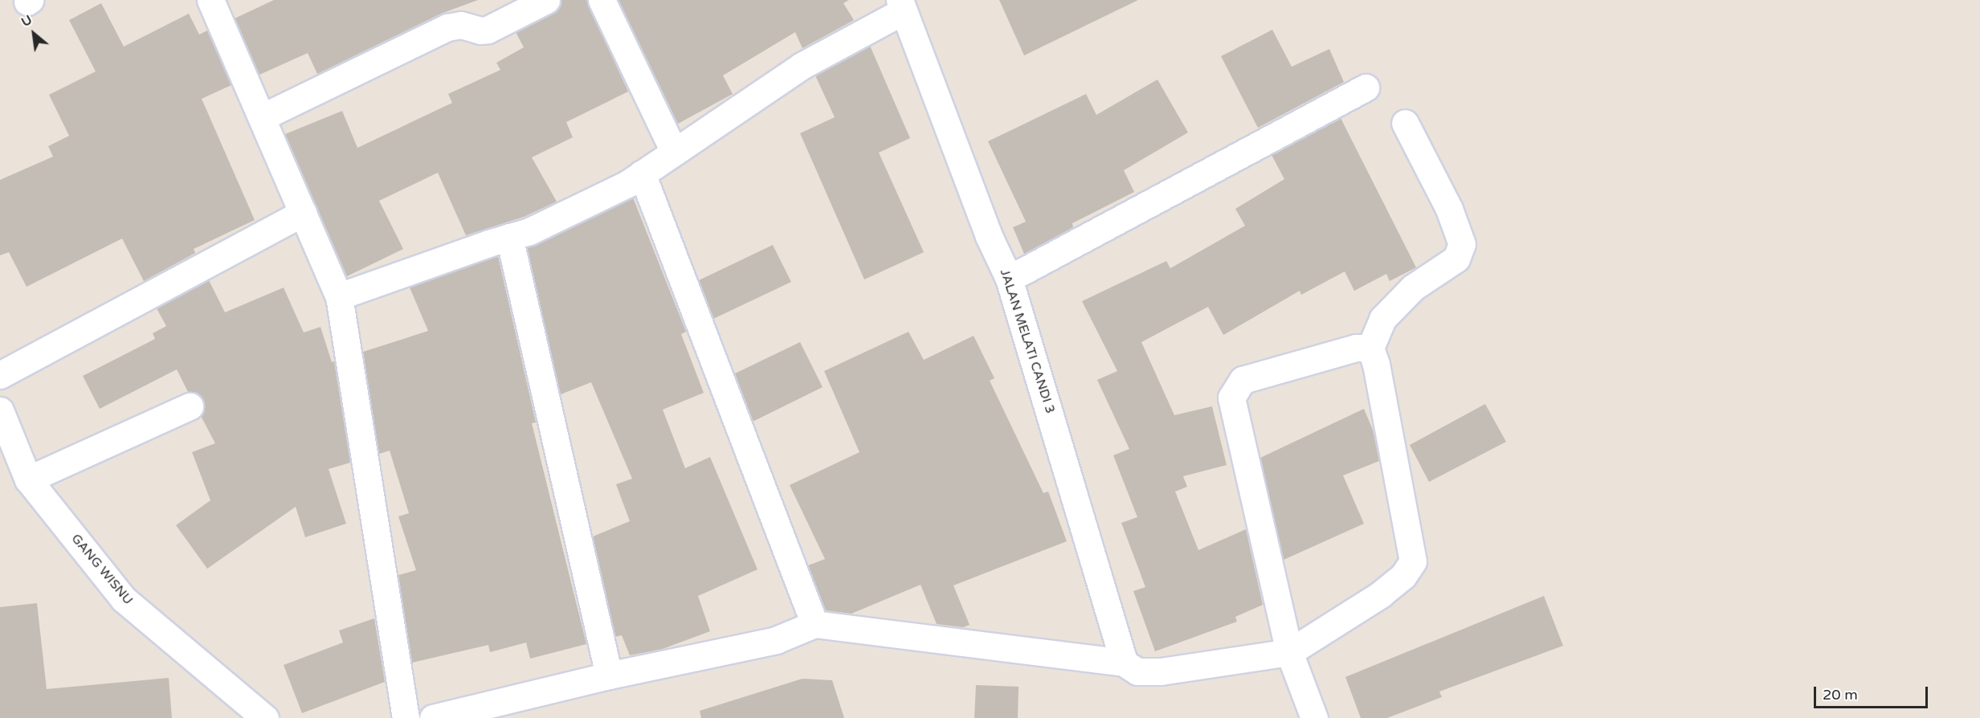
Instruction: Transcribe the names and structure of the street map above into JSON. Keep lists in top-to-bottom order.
{
  "streets": {
    "street": ["JALAN MELATI CANDI 3", "GANG WISNU"]
  },
  "scale_bar": "20 m",
  "north": "top left"
}
